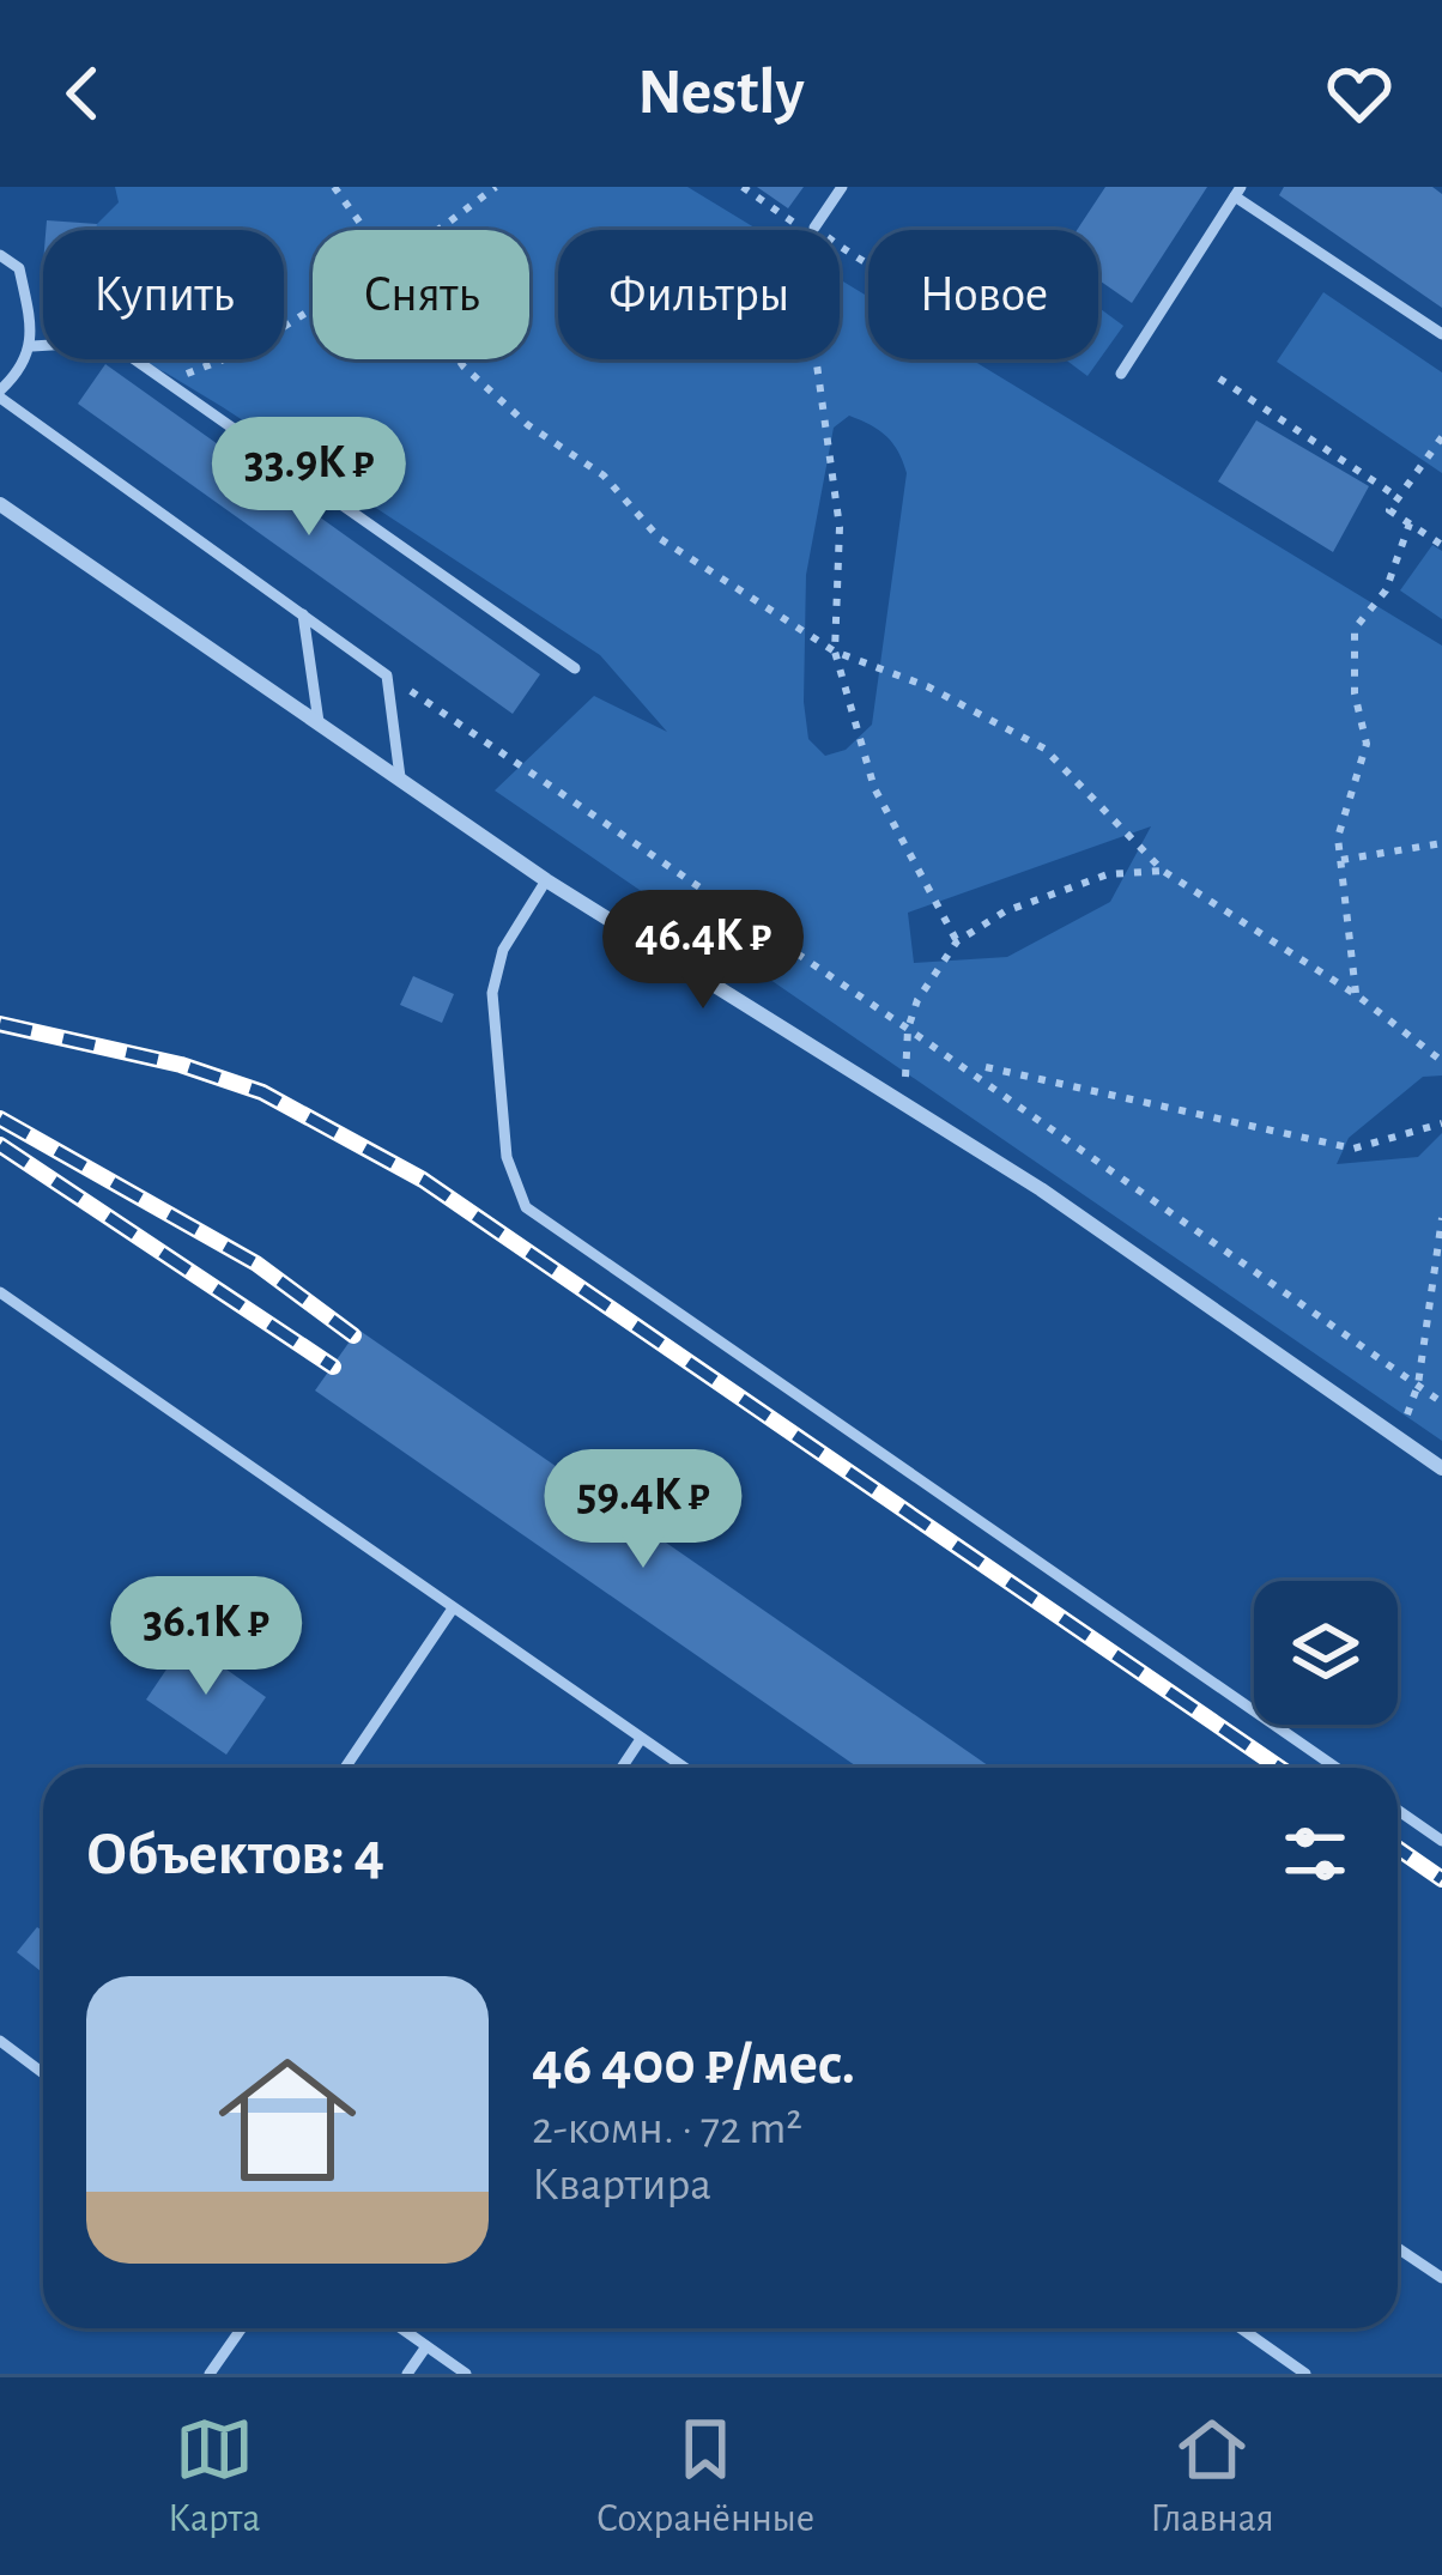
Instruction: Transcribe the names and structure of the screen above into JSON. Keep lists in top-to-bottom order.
{
  "page": {
    "header": "Nestly",
    "chip": [
      "Купить",
      "Снять",
      "Фильтры",
      "Новое"
    ],
    "price": [
      "33.9K ₽",
      "46.4K ₽",
      "59.4K ₽",
      "36.1K ₽"
    ],
    "heading": "Объектов: 4",
    "list": [
      {
        "name": "46 400 ₽/мес.",
        "note": "2-комн. · 72 m² · Квартира"
      }
    ],
    "tabs": ["Карта", "Сохранённые", "Главная"]
  }
}
